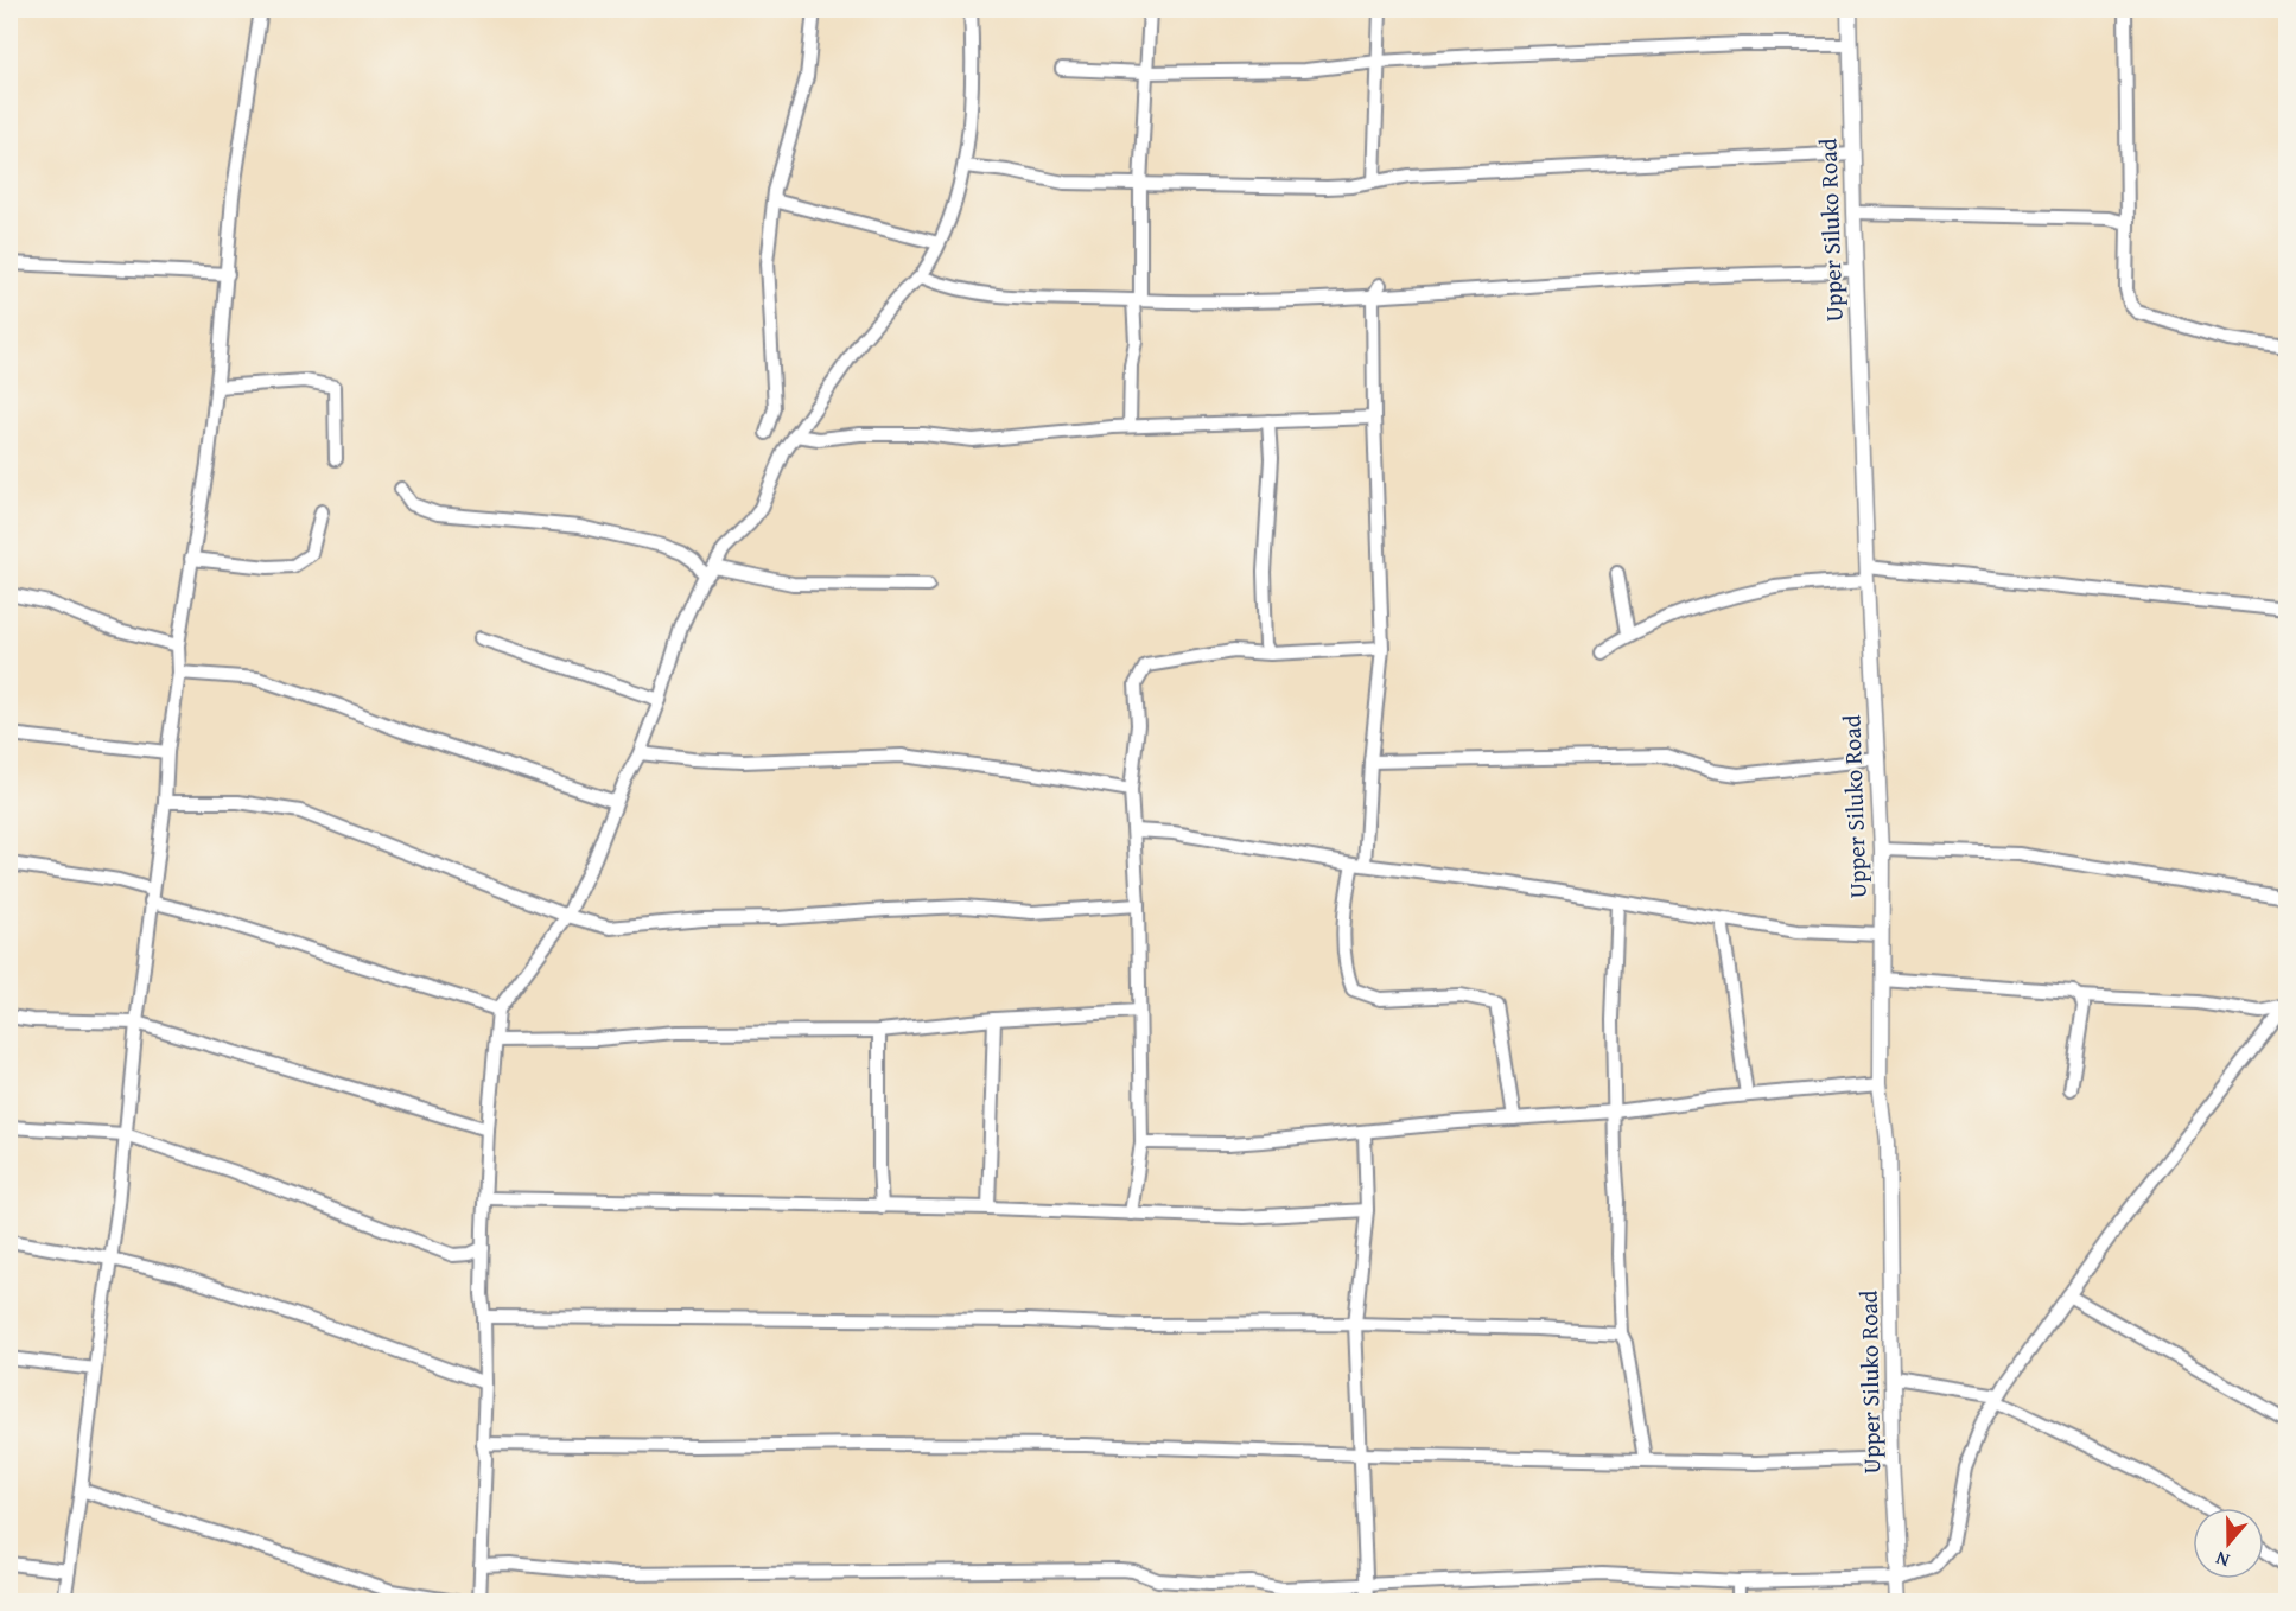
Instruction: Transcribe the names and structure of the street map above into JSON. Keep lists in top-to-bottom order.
{
  "streets": {
    "main road": ["Upper Siluko Road"]
  },
  "north": "bottom"
}
